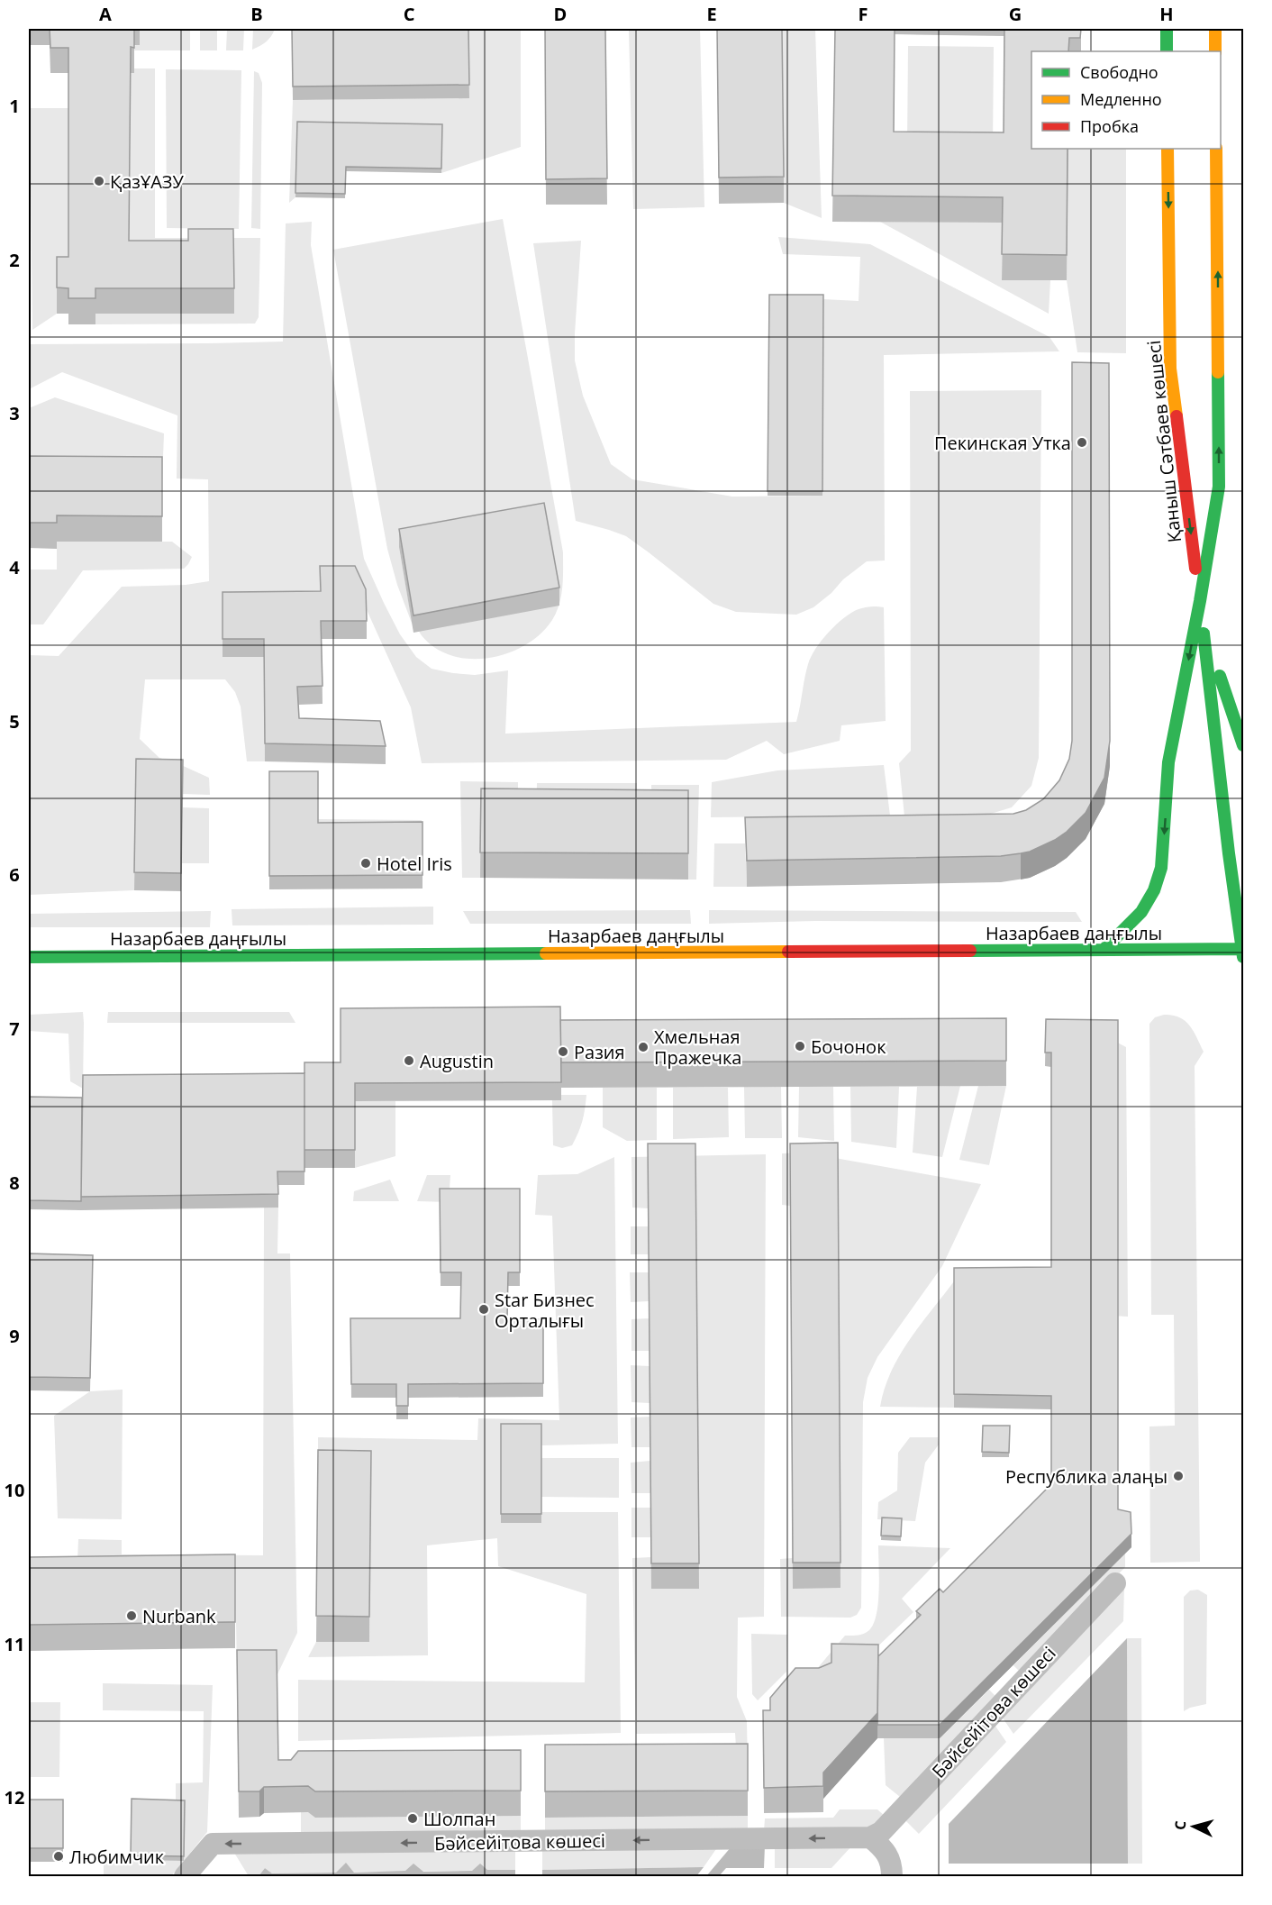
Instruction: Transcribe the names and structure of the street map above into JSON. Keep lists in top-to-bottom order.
{
  "streets": {
    "main road": ["Қаныш Сәтбаев көшесі", "Назарбаев даңғылы"],
    "street": ["Бәйсейітова көшесі"]
  },
  "crossings": [
    ["Қаныш Сәтбаев көшесі", "Назарбаев даңғылы"]
  ],
  "one_way": ["Бәйсейітова көшесі"],
  "places": [
    "ҚазҰАЗУ",
    "Пекинская Утка",
    "Hotel Iris",
    "Бочонок",
    "Хмельная Пражечка",
    "Разия",
    "Augustin",
    "Star Бизнес Орталығы",
    "Республика алаңы",
    "Nurbank",
    "Шолпан",
    "Любимчик"
  ],
  "legend": ["Свободно", "Медленно", "Пробка"],
  "north": "left",
  "grid": {
    "columns": [
      "A",
      "B",
      "C",
      "D",
      "E",
      "F",
      "G",
      "H"
    ],
    "rows": [
      "1",
      "2",
      "3",
      "4",
      "5",
      "6",
      "7",
      "8",
      "9",
      "10",
      "11",
      "12"
    ]
  }
}
